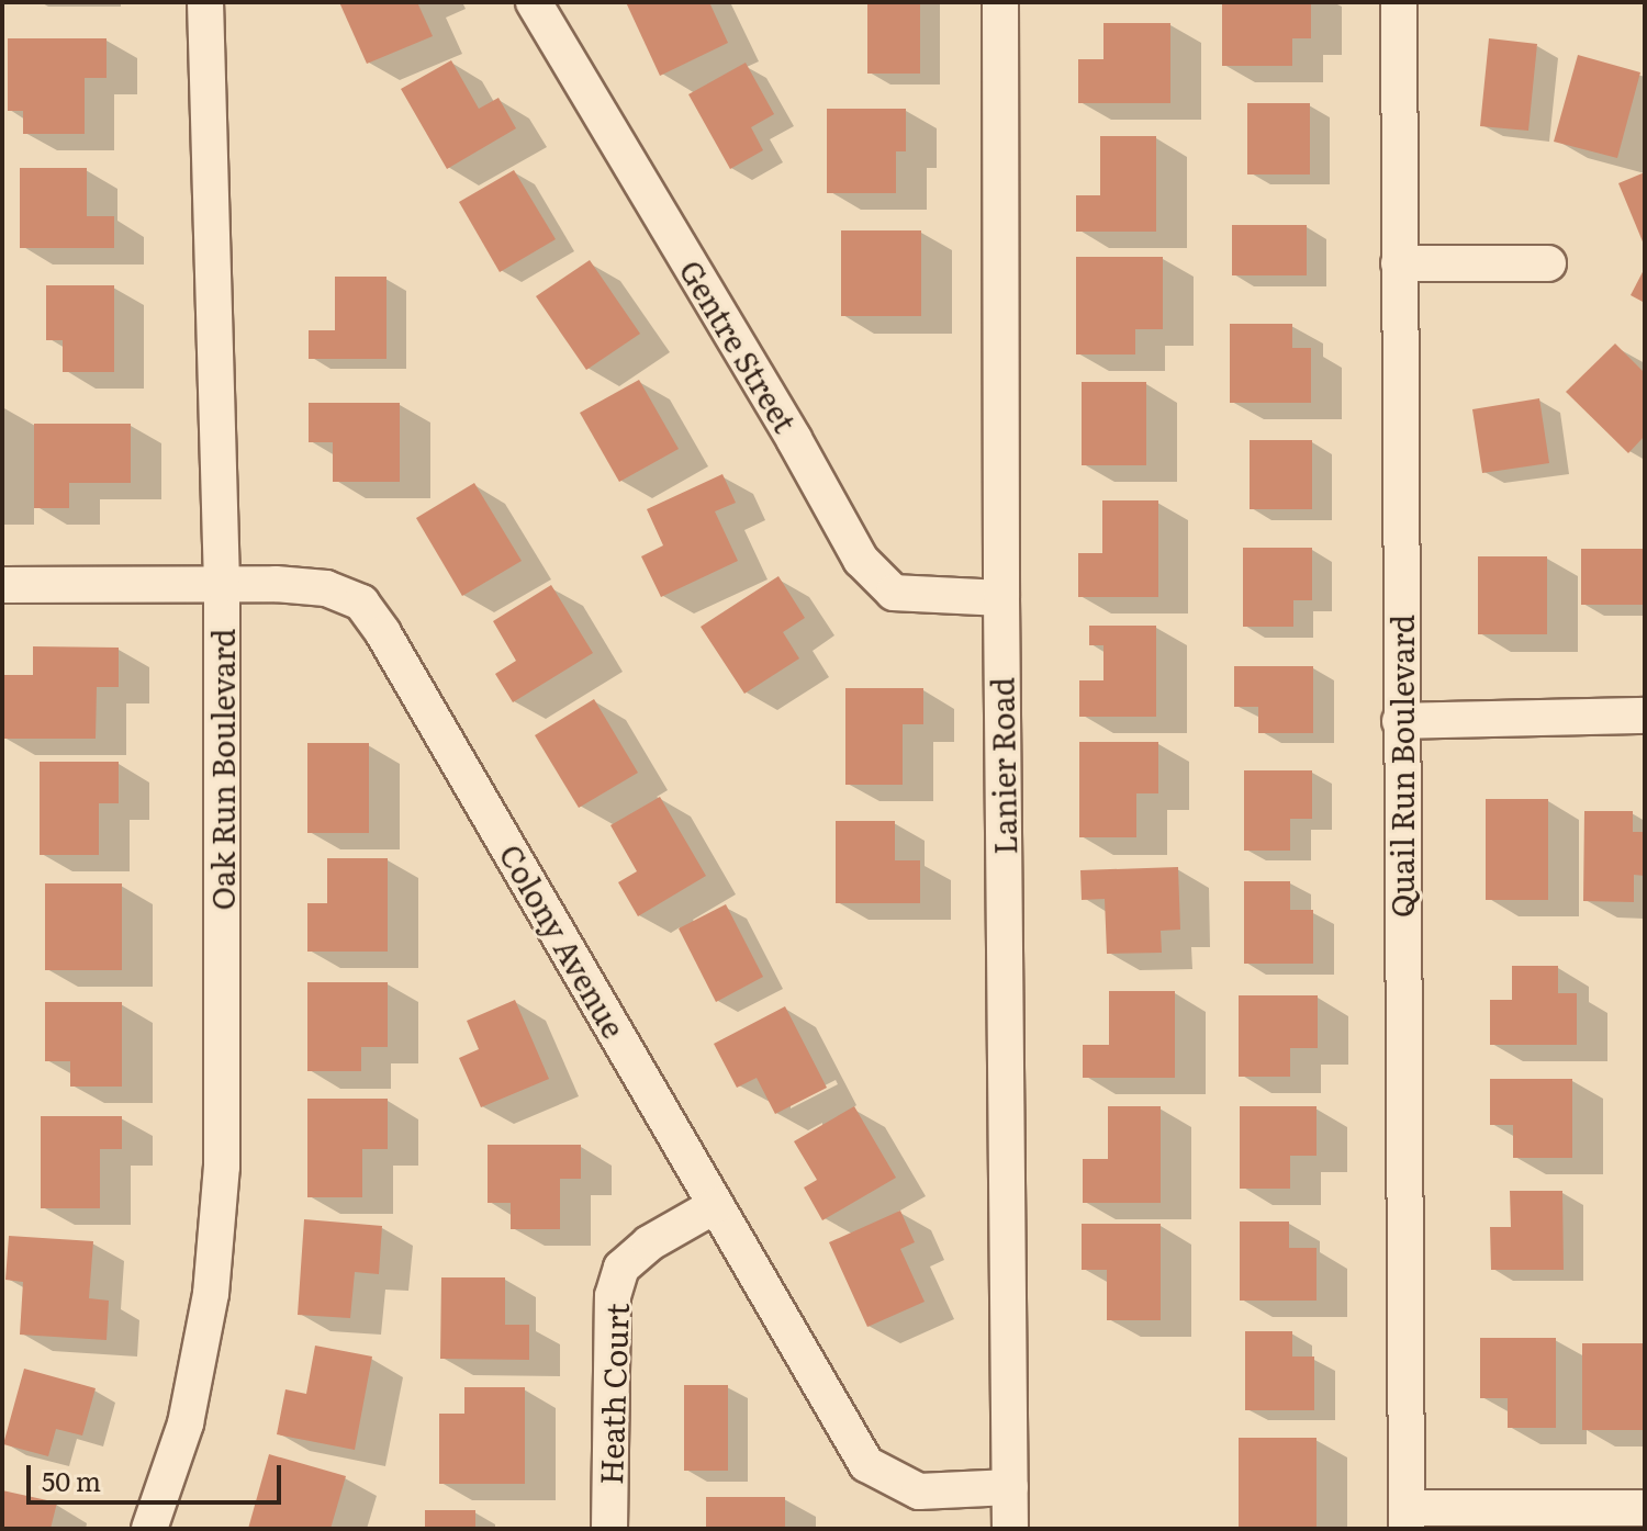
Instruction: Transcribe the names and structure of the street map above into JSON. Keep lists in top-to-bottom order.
{
  "streets": {
    "street": [
      "Gentre Street",
      "Lanier Road",
      "Quail Run Boulevard",
      "Oak Run Boulevard",
      "Colony Avenue",
      "Heath Court"
    ]
  },
  "crossings": [
    ["Gentre Street", "Lanier Road"],
    ["Lanier Road", "Colony Avenue"],
    ["Oak Run Boulevard", "Colony Avenue"],
    ["Colony Avenue", "Heath Court"]
  ],
  "scale_bar": "50 m"
}
